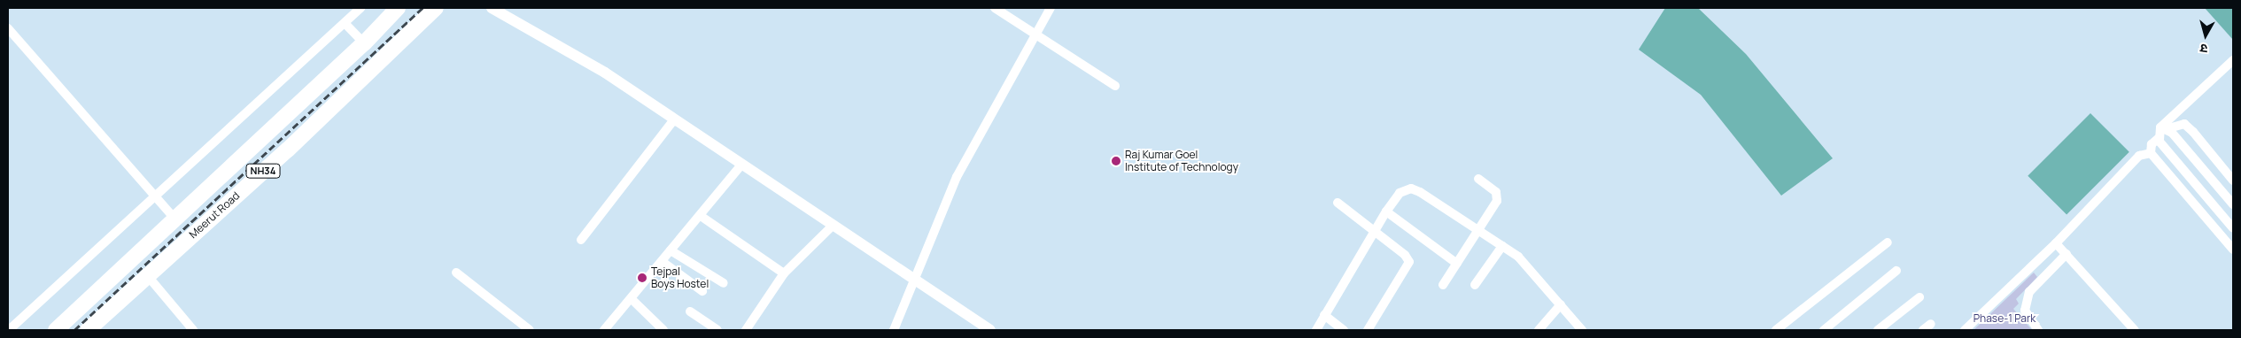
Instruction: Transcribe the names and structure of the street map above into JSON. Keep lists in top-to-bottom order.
{
  "streets": {
    "highway": ["NH34", "Meerut Road"]
  },
  "parks": ["Phase-1 Park"],
  "places": ["Raj Kumar Goel Institute of Technology", "Tejpal Boys Hostel"],
  "north": "bottom"
}
